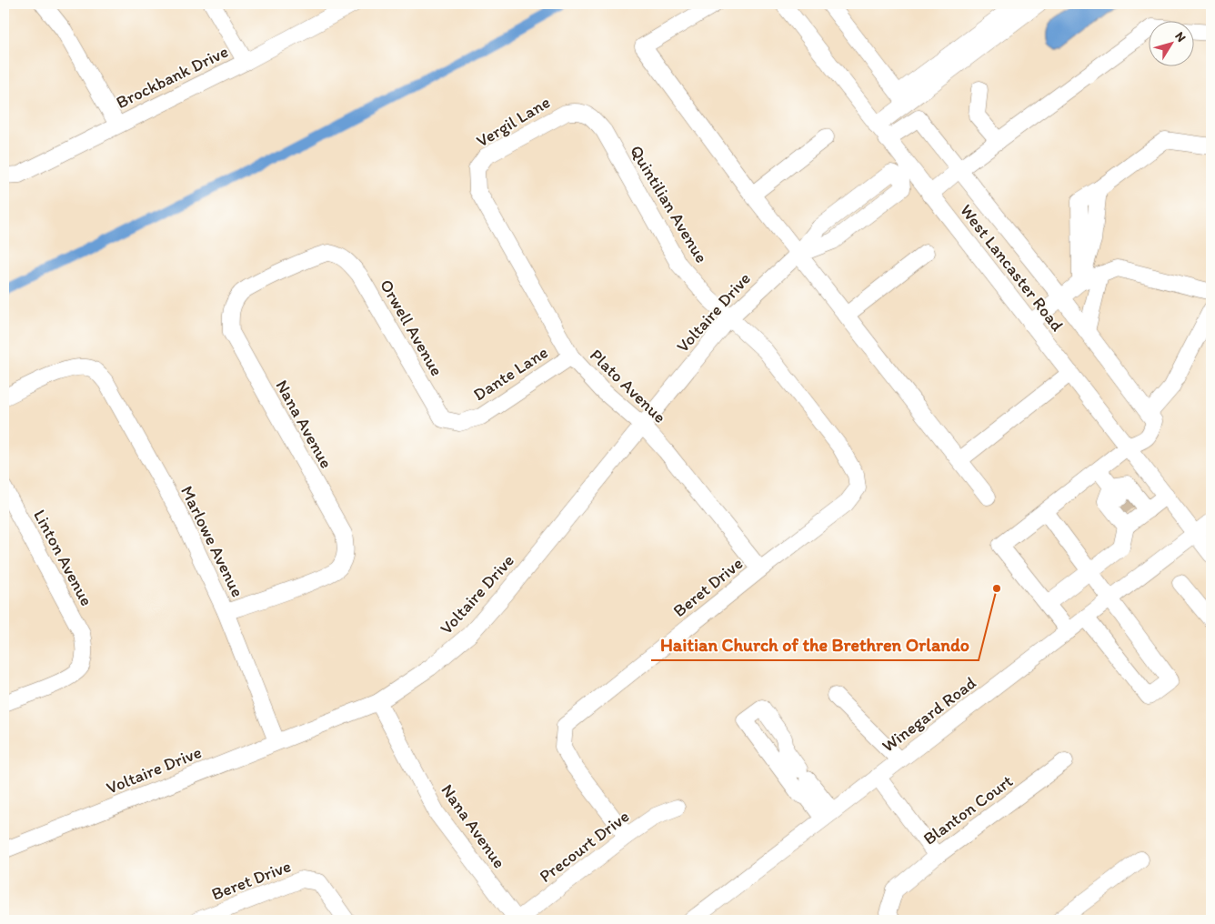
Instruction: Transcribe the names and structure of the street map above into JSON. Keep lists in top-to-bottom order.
{
  "streets": {
    "street": [
      "Brockbank Drive",
      "Vergil Lane",
      "Quintilian Avenue",
      "West Lancaster Road",
      "Voltaire Drive",
      "Orwell Avenue",
      "Dante Lane",
      "Plato Avenue",
      "Nana Avenue",
      "Marlowe Avenue",
      "Linton Avenue",
      "Beret Drive",
      "Winegard Road",
      "Blanton Court",
      "Precourt Drive"
    ]
  },
  "crossings": [
    ["Vergil Lane", "Quintilian Avenue"],
    ["Vergil Lane", "Plato Avenue"],
    ["Quintilian Avenue", "Voltaire Drive"],
    ["Quintilian Avenue", "Beret Drive"],
    ["West Lancaster Road", "Voltaire Drive"],
    ["West Lancaster Road", "Winegard Road"],
    ["Voltaire Drive", "Plato Avenue"],
    ["Voltaire Drive", "Nana Avenue"],
    ["Voltaire Drive", "Marlowe Avenue"],
    ["Orwell Avenue", "Dante Lane"],
    ["Orwell Avenue", "Nana Avenue"],
    ["Dante Lane", "Plato Avenue"],
    ["Plato Avenue", "Beret Drive"],
    ["Nana Avenue", "Marlowe Avenue"],
    ["Nana Avenue", "Precourt Drive"],
    ["Beret Drive", "Precourt Drive"]
  ],
  "places": ["Haitian Church of the Brethren Orlando"],
  "north": "top right"
}
